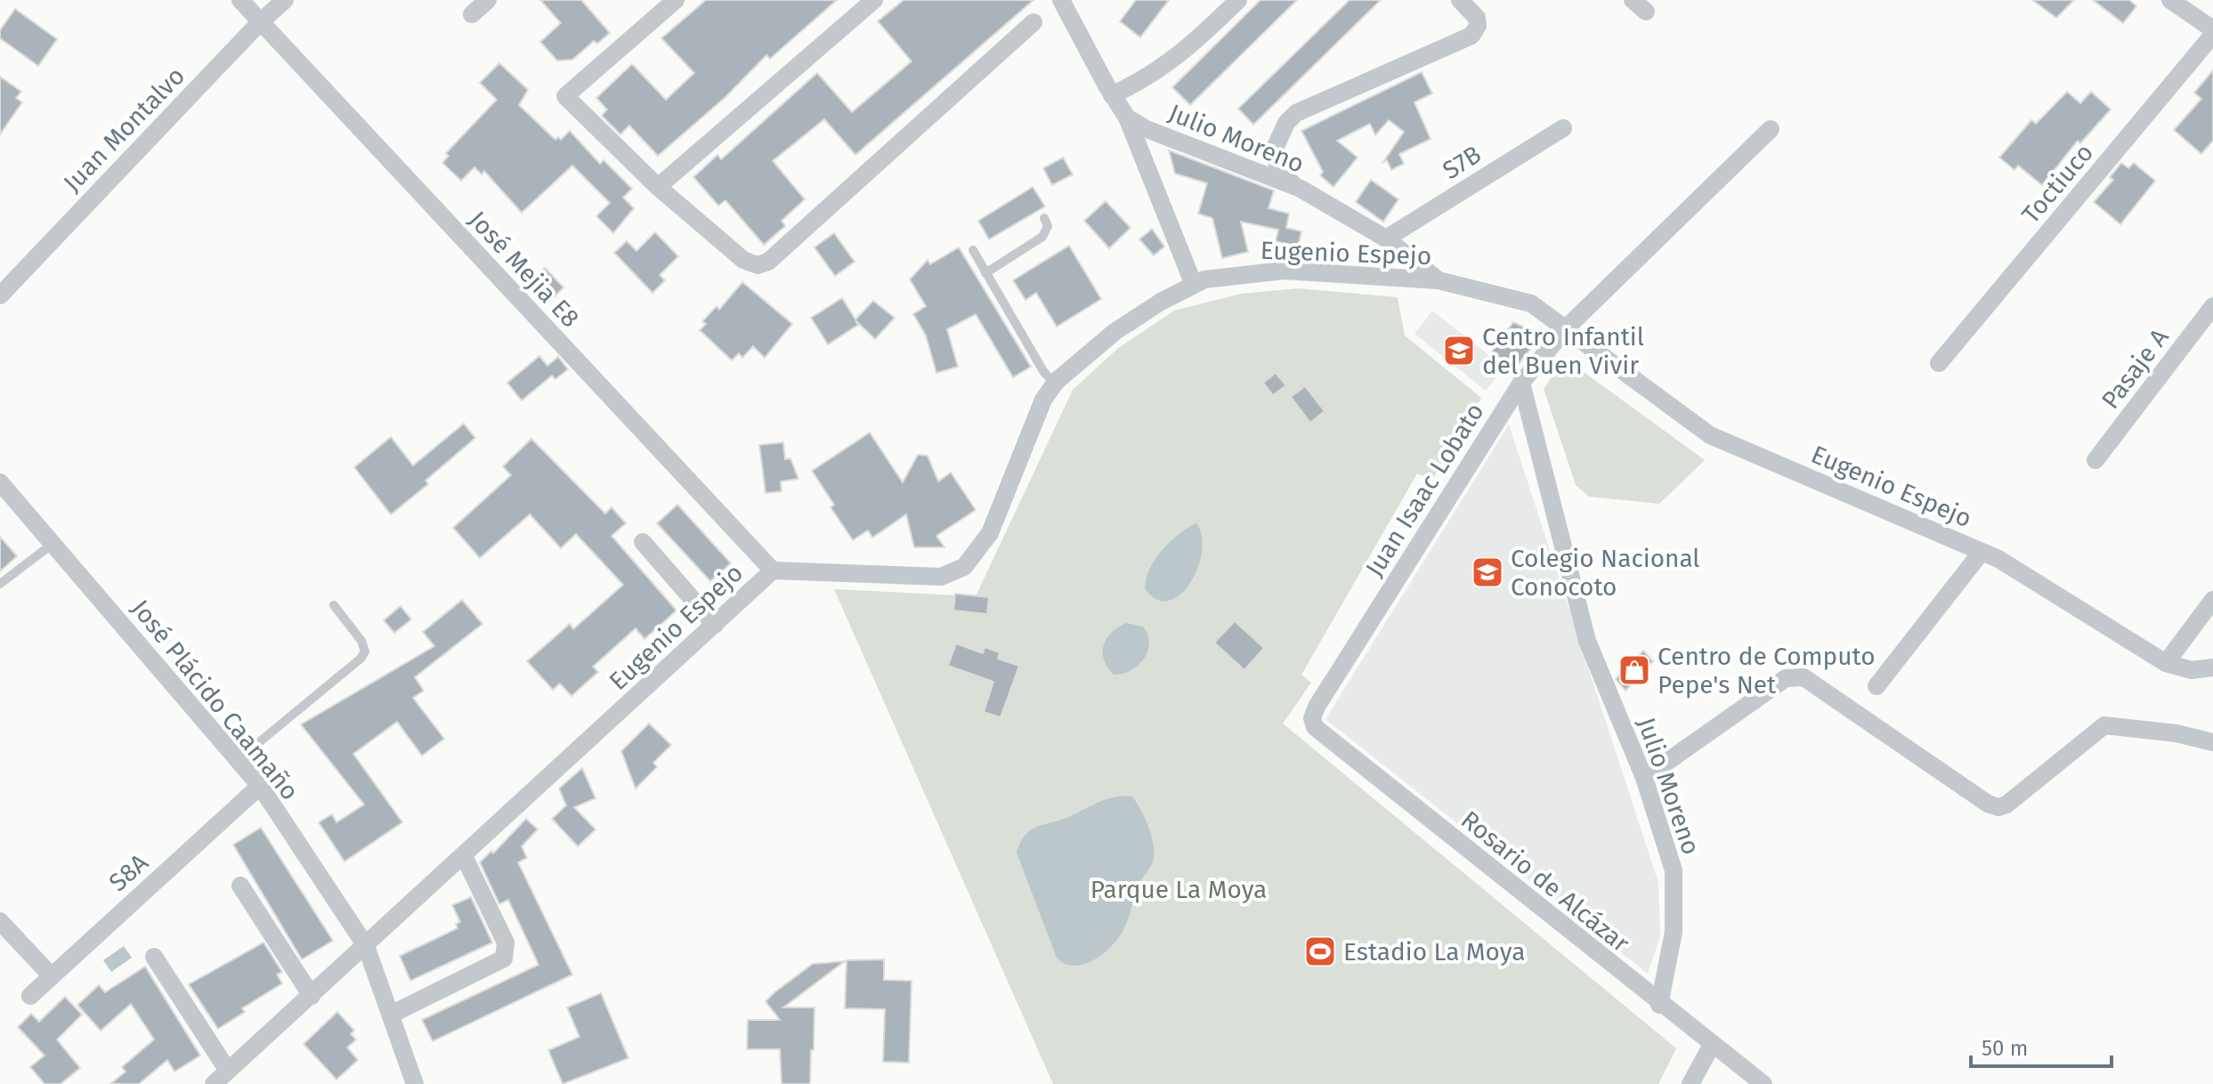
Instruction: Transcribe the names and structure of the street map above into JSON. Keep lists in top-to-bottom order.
{
  "streets": {
    "street": [
      "Juan Montalvo",
      "Julio Moreno",
      "S7B",
      "Toctiuco",
      "Eugenio Espejo",
      "José Mejia E8",
      "Pasaje A",
      "Juan Isaac Lobato",
      "José Plácido Caamaño",
      "S8A",
      "Rosario de Alcázar"
    ]
  },
  "crossings": [
    ["Juan Montalvo", "José Mejia E8"],
    ["Julio Moreno", "S7B"],
    ["Julio Moreno", "Eugenio Espejo"],
    ["Julio Moreno", "Juan Isaac Lobato"],
    ["Julio Moreno", "Rosario de Alcázar"],
    ["Eugenio Espejo", "José Mejia E8"],
    ["Eugenio Espejo", "Juan Isaac Lobato"],
    ["Eugenio Espejo", "José Plácido Caamaño"],
    ["Juan Isaac Lobato", "Rosario de Alcázar"],
    ["José Plácido Caamaño", "S8A"]
  ],
  "parks": ["Parque La Moya"],
  "places": {
    "school or university": ["Centro Infantil del Buen Vivir", "Colegio Nacional Conocoto"],
    "shop": ["Centro de Computo Pepe's Net"],
    "sports": ["Estadio La Moya"]
  },
  "scale_bar": "50 m"
}
